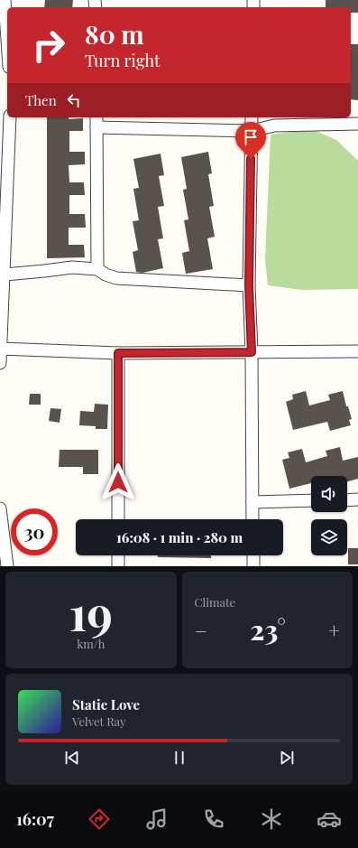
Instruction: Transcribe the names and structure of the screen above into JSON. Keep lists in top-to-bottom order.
{
  "page": {
    "turn": ["80 m", "Turn right"],
    "then": "Then",
    "limit": "30",
    "trip": "16:08 · 1 min · 280 m",
    "tile": [
      ["19", "km/h"],
      "Climate"
    ],
    "heat": ["−", "23°", "+"],
    "song": ["Static Love", "Velvet Ray"],
    "tabs": "16:07"
  }
}
